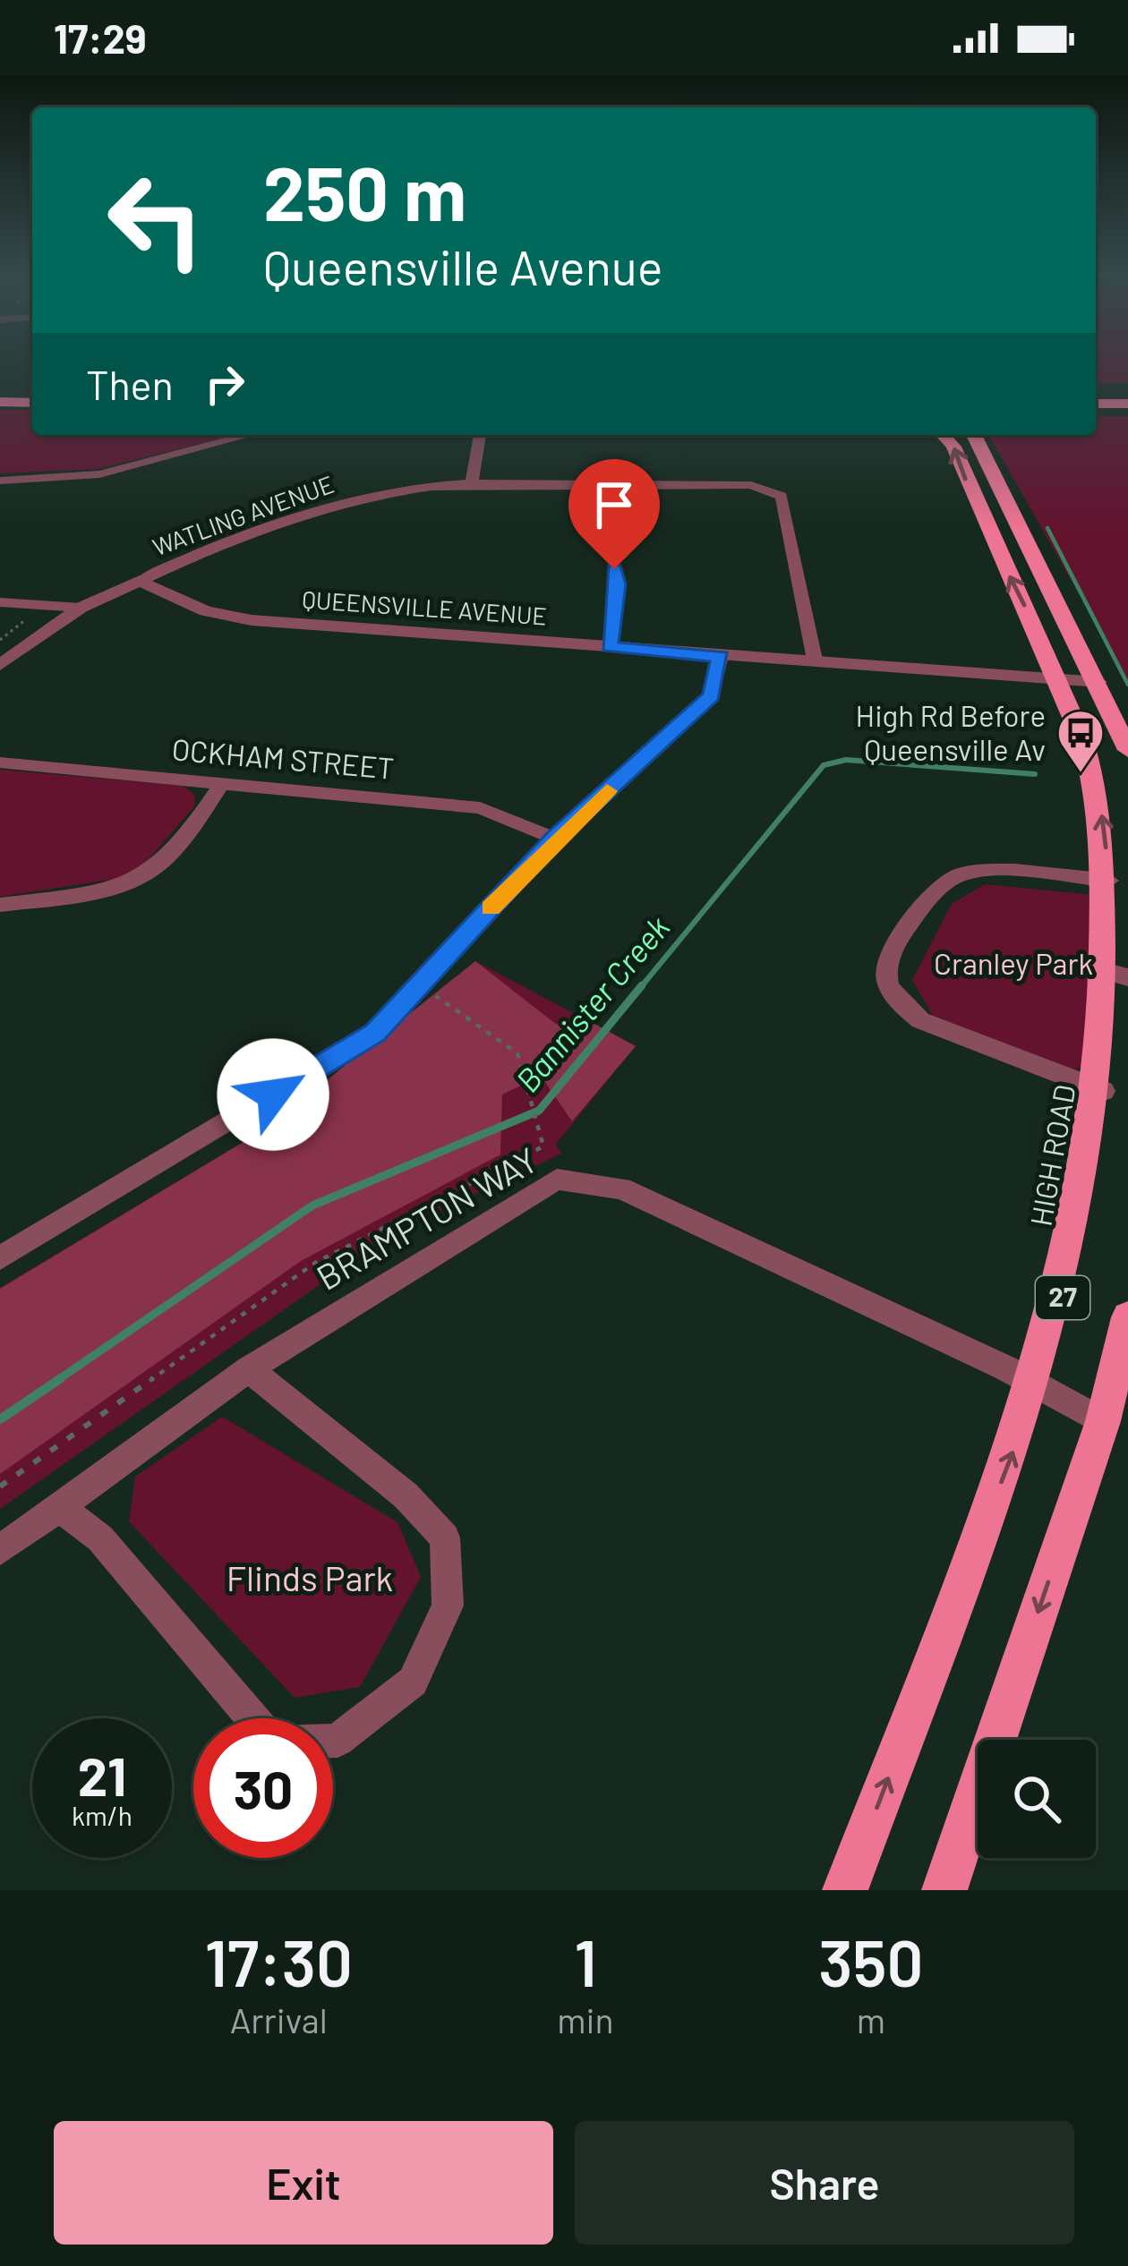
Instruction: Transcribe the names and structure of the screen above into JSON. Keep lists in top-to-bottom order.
{
  "streets": {
    "main road": ["HIGH ROAD", "27"],
    "street": [
      "WATLING AVENUE",
      "QUEENSVILLE AVENUE",
      "OCKHAM STREET",
      "BRAMPTON WAY"
    ]
  },
  "crossings": [
    ["WATLING AVENUE", "QUEENSVILLE AVENUE"],
    ["QUEENSVILLE AVENUE", "HIGH ROAD"],
    ["HIGH ROAD", "BRAMPTON WAY"],
    ["BRAMPTON WAY", "27"]
  ],
  "water": ["Bannister Creek"],
  "parks": ["Cranley Park", "Flinds Park"],
  "places": {
    "bus stop": ["High Rd Before Queensville Av"]
  },
  "page": {
    "status": "17:29",
    "turn": ["250 m", "Queensville Avenue"],
    "then": "Then",
    "speed": "21 km/h",
    "limit": "30",
    "eta": [
      "17:30",
      "Arrival",
      "1",
      "min",
      "350",
      "m"
    ],
    "buttons": ["Exit", "Share"]
  }
}
